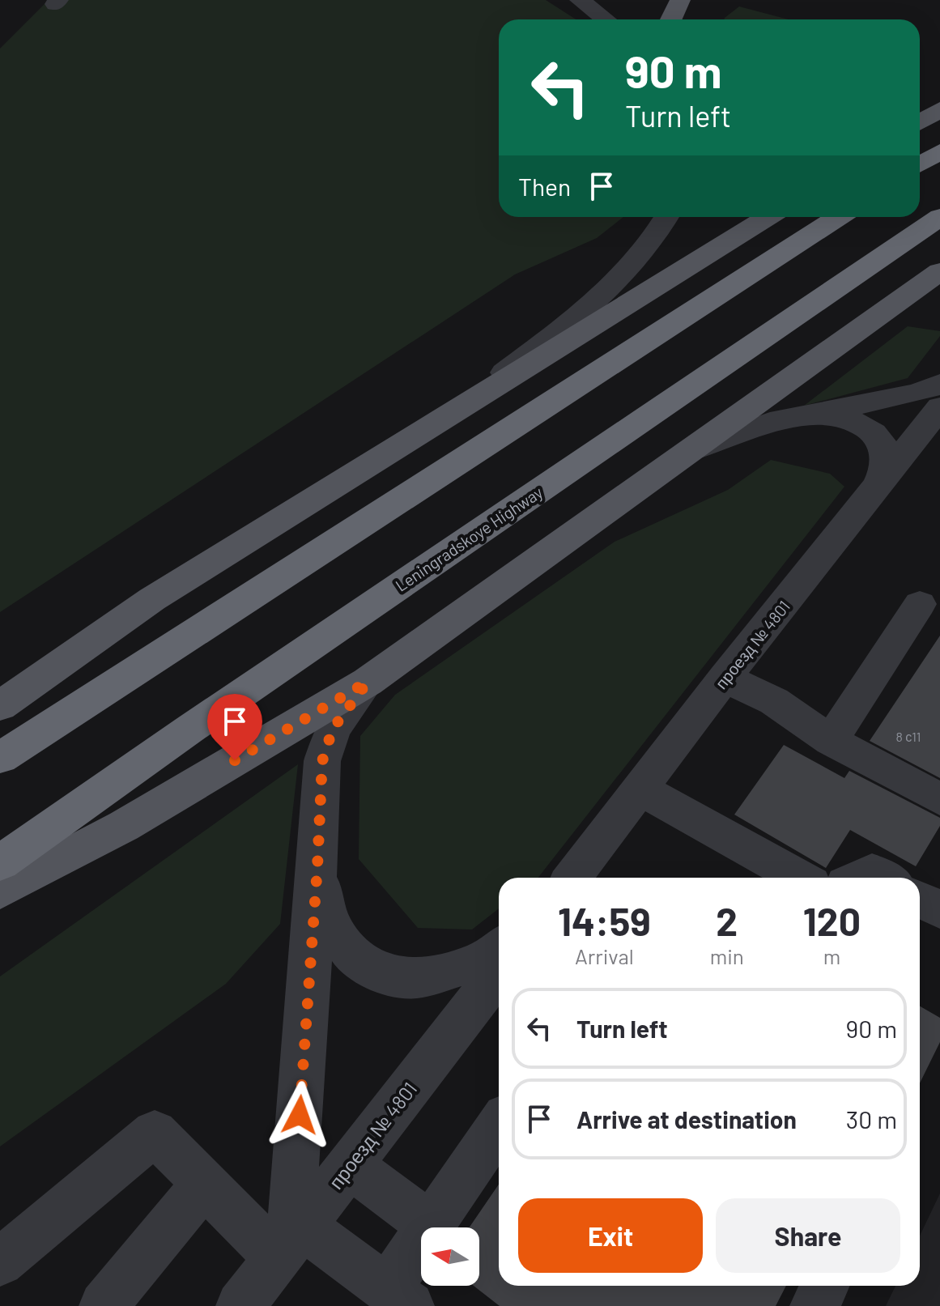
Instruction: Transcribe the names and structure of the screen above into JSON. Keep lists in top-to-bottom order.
{
  "streets": {
    "highway": ["Leningradskoye Highway"],
    "street": ["проезд № 4801"]
  },
  "house_numbers": ["8 с11"],
  "north": "left",
  "page": {
    "turn": ["90 m", "Turn left"],
    "then": "Then",
    "eta": [
      "14:59",
      "Arrival",
      "2",
      "min",
      "120",
      "m"
    ],
    "list": [
      {
        "name": "Turn left",
        "value": "90 m"
      },
      {
        "name": "Arrive at destination",
        "value": "30 m"
      }
    ],
    "buttons": ["Exit", "Share"]
  }
}
